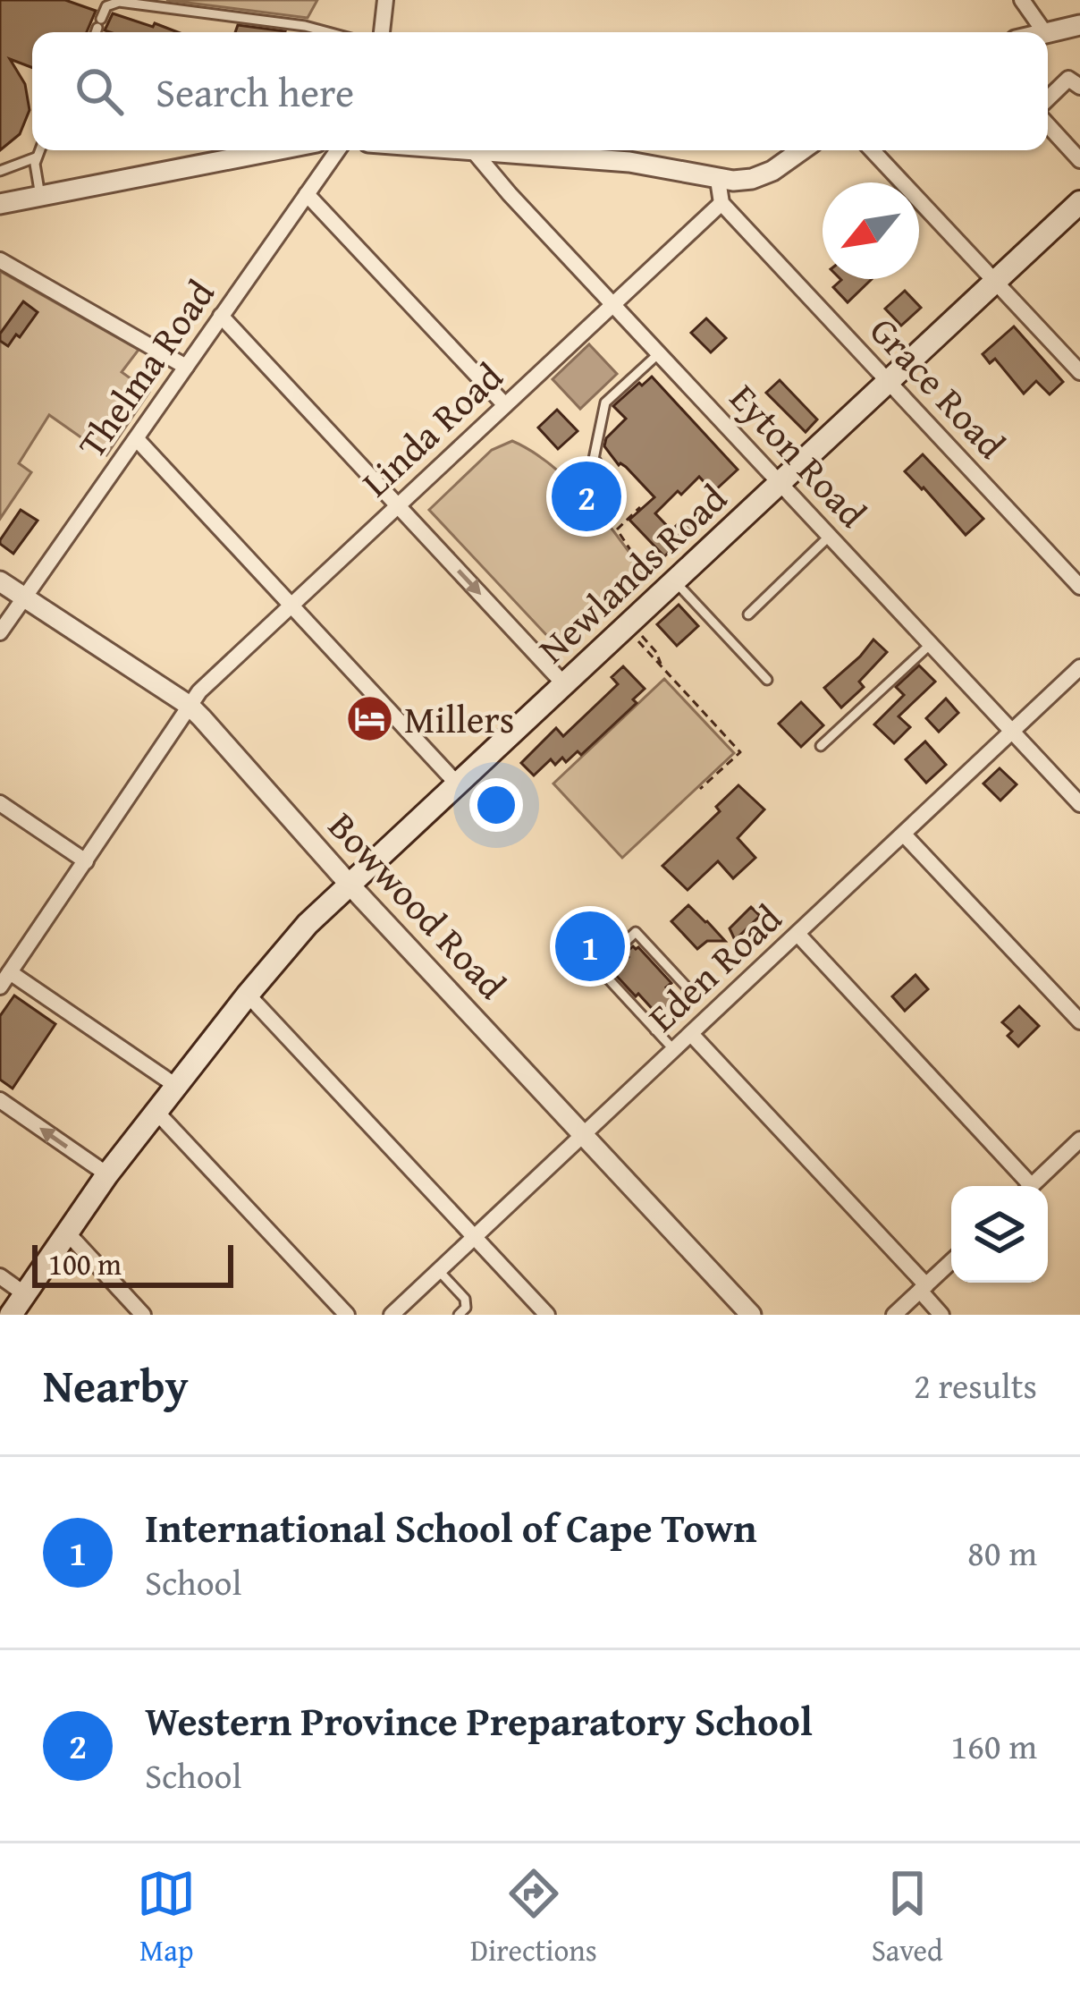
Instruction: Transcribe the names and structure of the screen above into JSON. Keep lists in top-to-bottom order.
{
  "streets": {
    "main road": ["Newlands Road"],
    "street": [
      "Thelma Road",
      "Grace Road",
      "Linda Road",
      "Eyton Road",
      "Bowwood Road",
      "Eden Road"
    ]
  },
  "crossings": [
    ["Thelma Road", "Bowwood Road"],
    ["Grace Road", "Linda Road"],
    ["Grace Road", "Newlands Road"],
    ["Linda Road", "Eyton Road"],
    ["Linda Road", "Bowwood Road"],
    ["Eyton Road", "Newlands Road"],
    ["Eyton Road", "Eden Road"],
    ["Newlands Road", "Bowwood Road"],
    ["Bowwood Road", "Eden Road"]
  ],
  "places": {
    "hotel": ["Millers"]
  },
  "scale_bar": "100 m",
  "north": "bottom left",
  "page": {
    "search": "Search here",
    "pins": ["2", "1"],
    "scale": "100 m",
    "heading": ["Nearby", "2 results"],
    "list": [
      {
        "mark": "1",
        "name": "International School of Cape Town",
        "note": "School",
        "value": "80 m"
      },
      {
        "mark": "2",
        "name": "Western Province Preparatory School",
        "note": "School",
        "value": "160 m"
      }
    ],
    "nav": ["Map", "Directions", "Saved"]
  }
}
